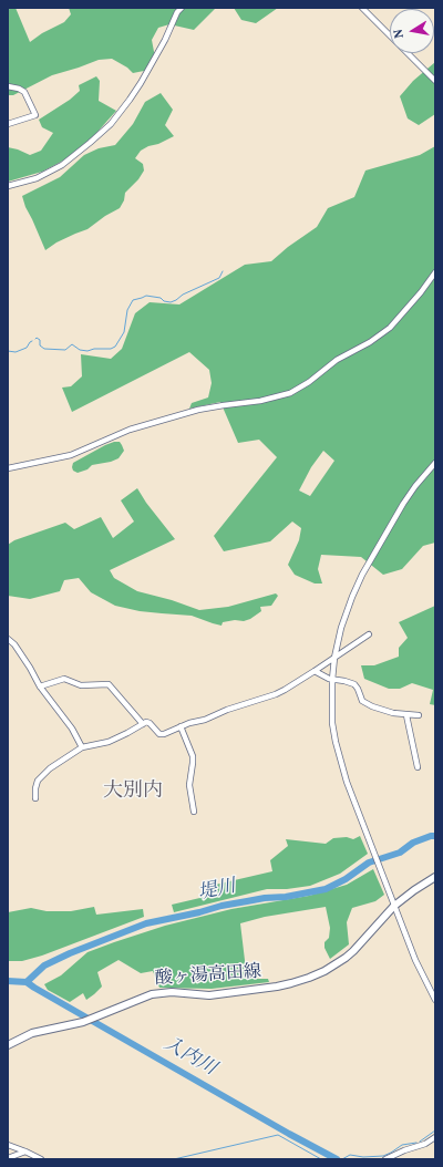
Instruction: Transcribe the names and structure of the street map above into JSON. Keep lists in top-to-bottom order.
{
  "streets": {
    "main road": ["酸ヶ湯高田線"]
  },
  "districts": ["大別内"],
  "water": ["堤川", "入内川"],
  "north": "left"
}
